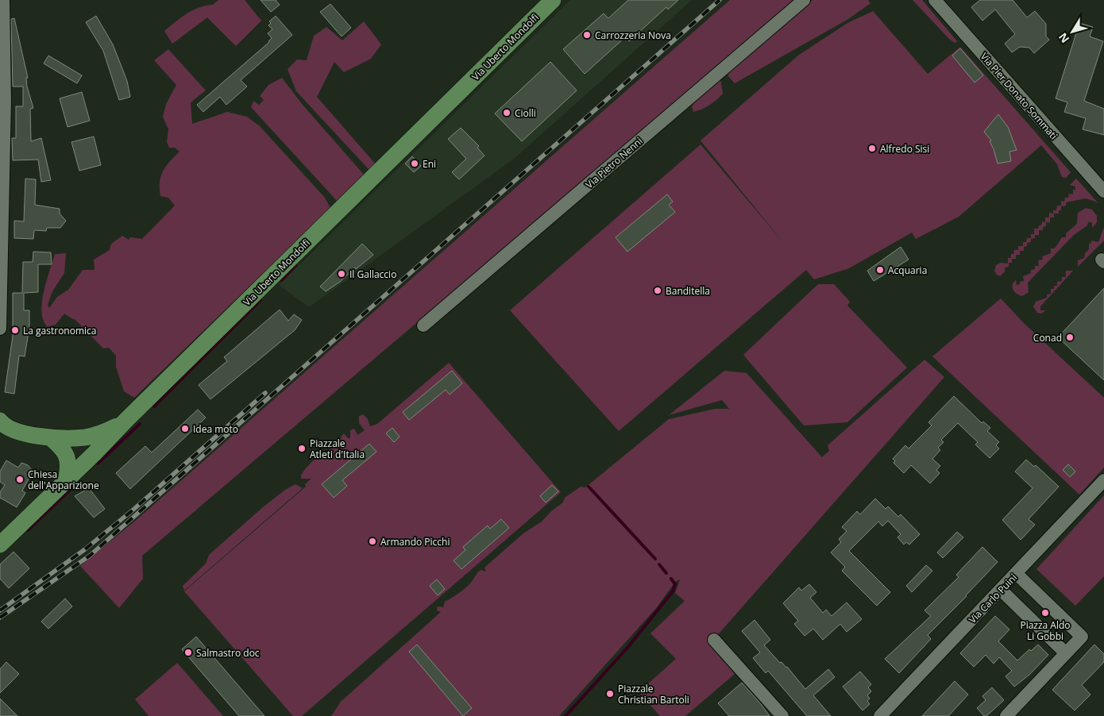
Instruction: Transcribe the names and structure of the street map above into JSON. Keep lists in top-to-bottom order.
{
  "streets": {
    "main road": ["Via Uberto Mondolfi"],
    "street": ["Via Pier Donato Sommati", "Via Pietro Nenni", "Via Carlo Puini"]
  },
  "places": [
    "Carrozzeria Nova",
    "Ciolli",
    "Alfredo Sisi",
    "Eni",
    "Acquaria",
    "Il Gallaccio",
    "Banditella",
    "La gastronomica",
    "Conad",
    "Idea moto",
    "Piazzale Atleti d'Italia",
    "Chiesa dell'Apparizione",
    "Armando Picchi",
    "Piazza Aldo Li Gobbi",
    "Salmastro doc",
    "Piazzale Christian Bartoli"
  ],
  "north": "bottom left"
}
